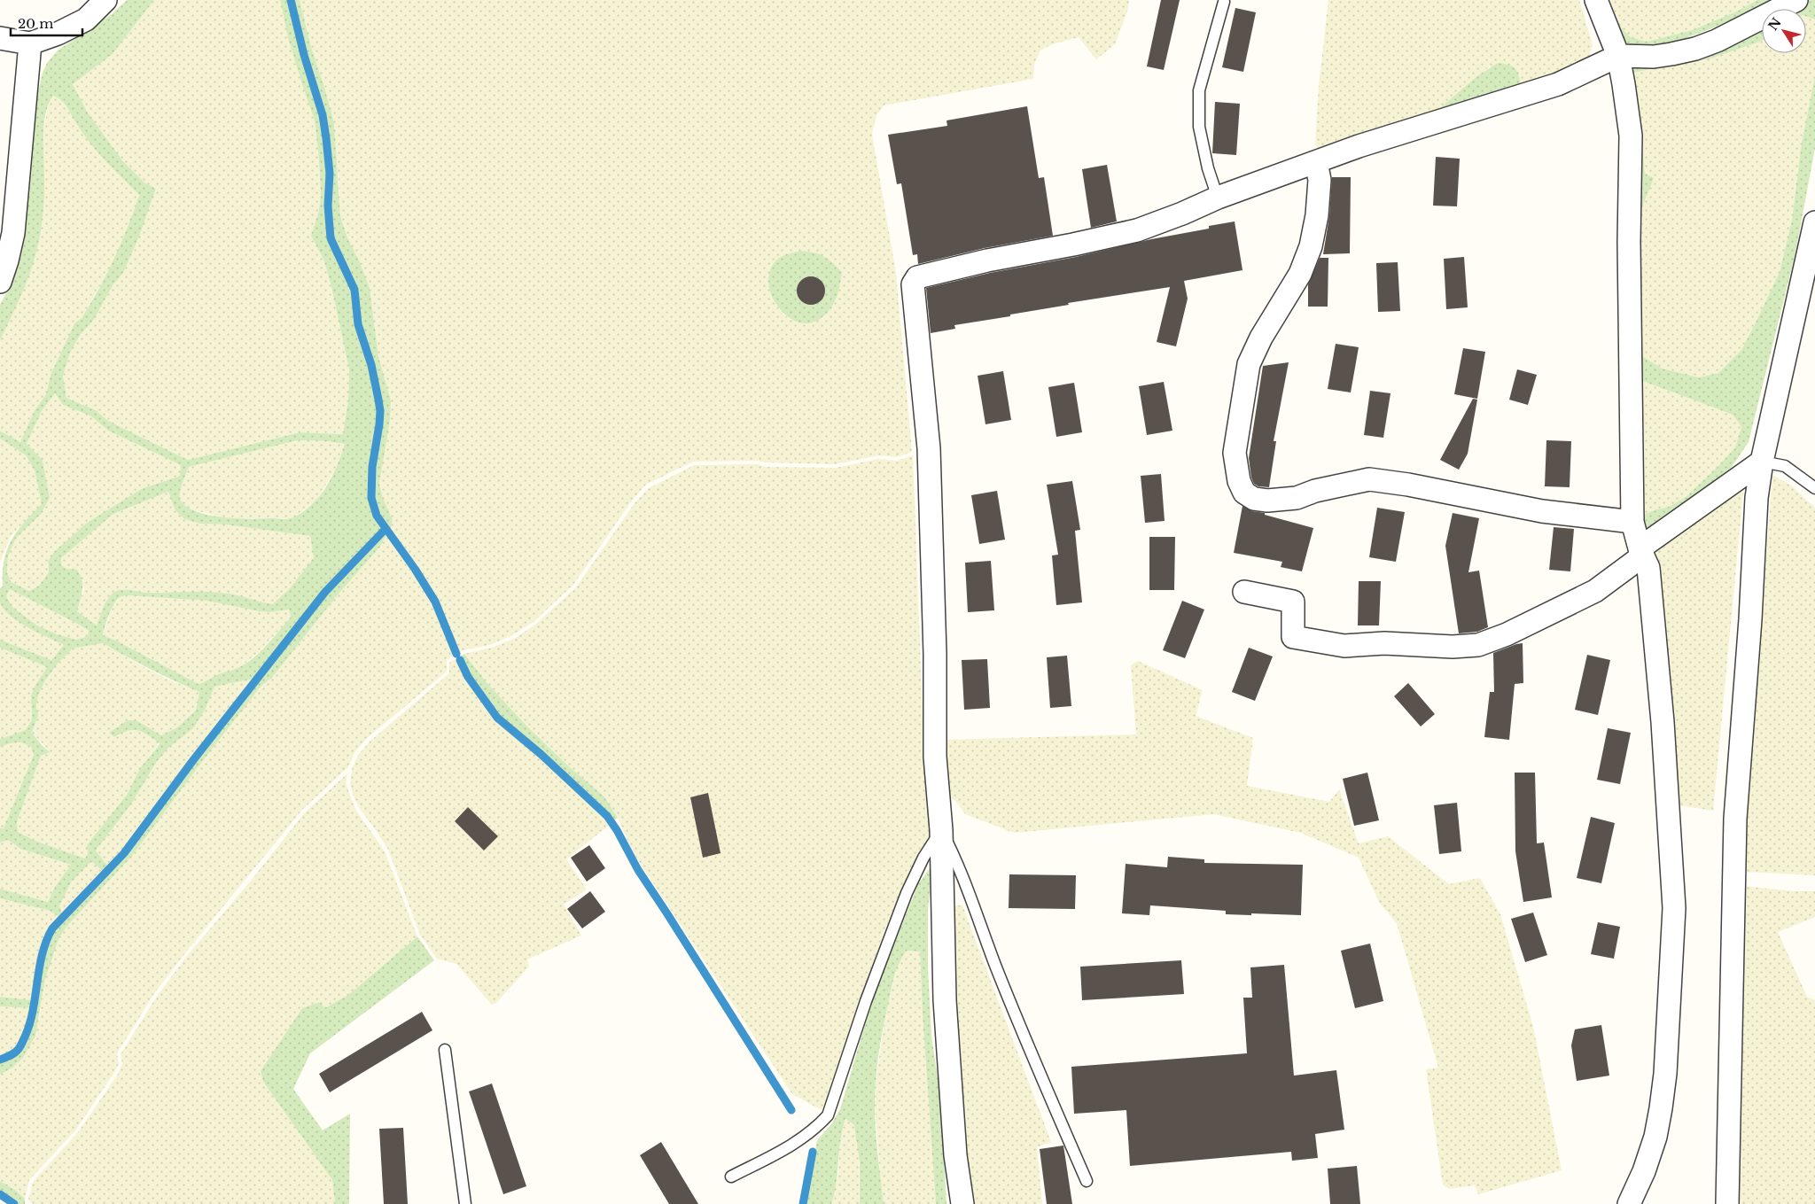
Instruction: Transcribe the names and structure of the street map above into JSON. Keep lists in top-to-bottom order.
{
  "scale_bar": "20 m",
  "north": "top left"
}
